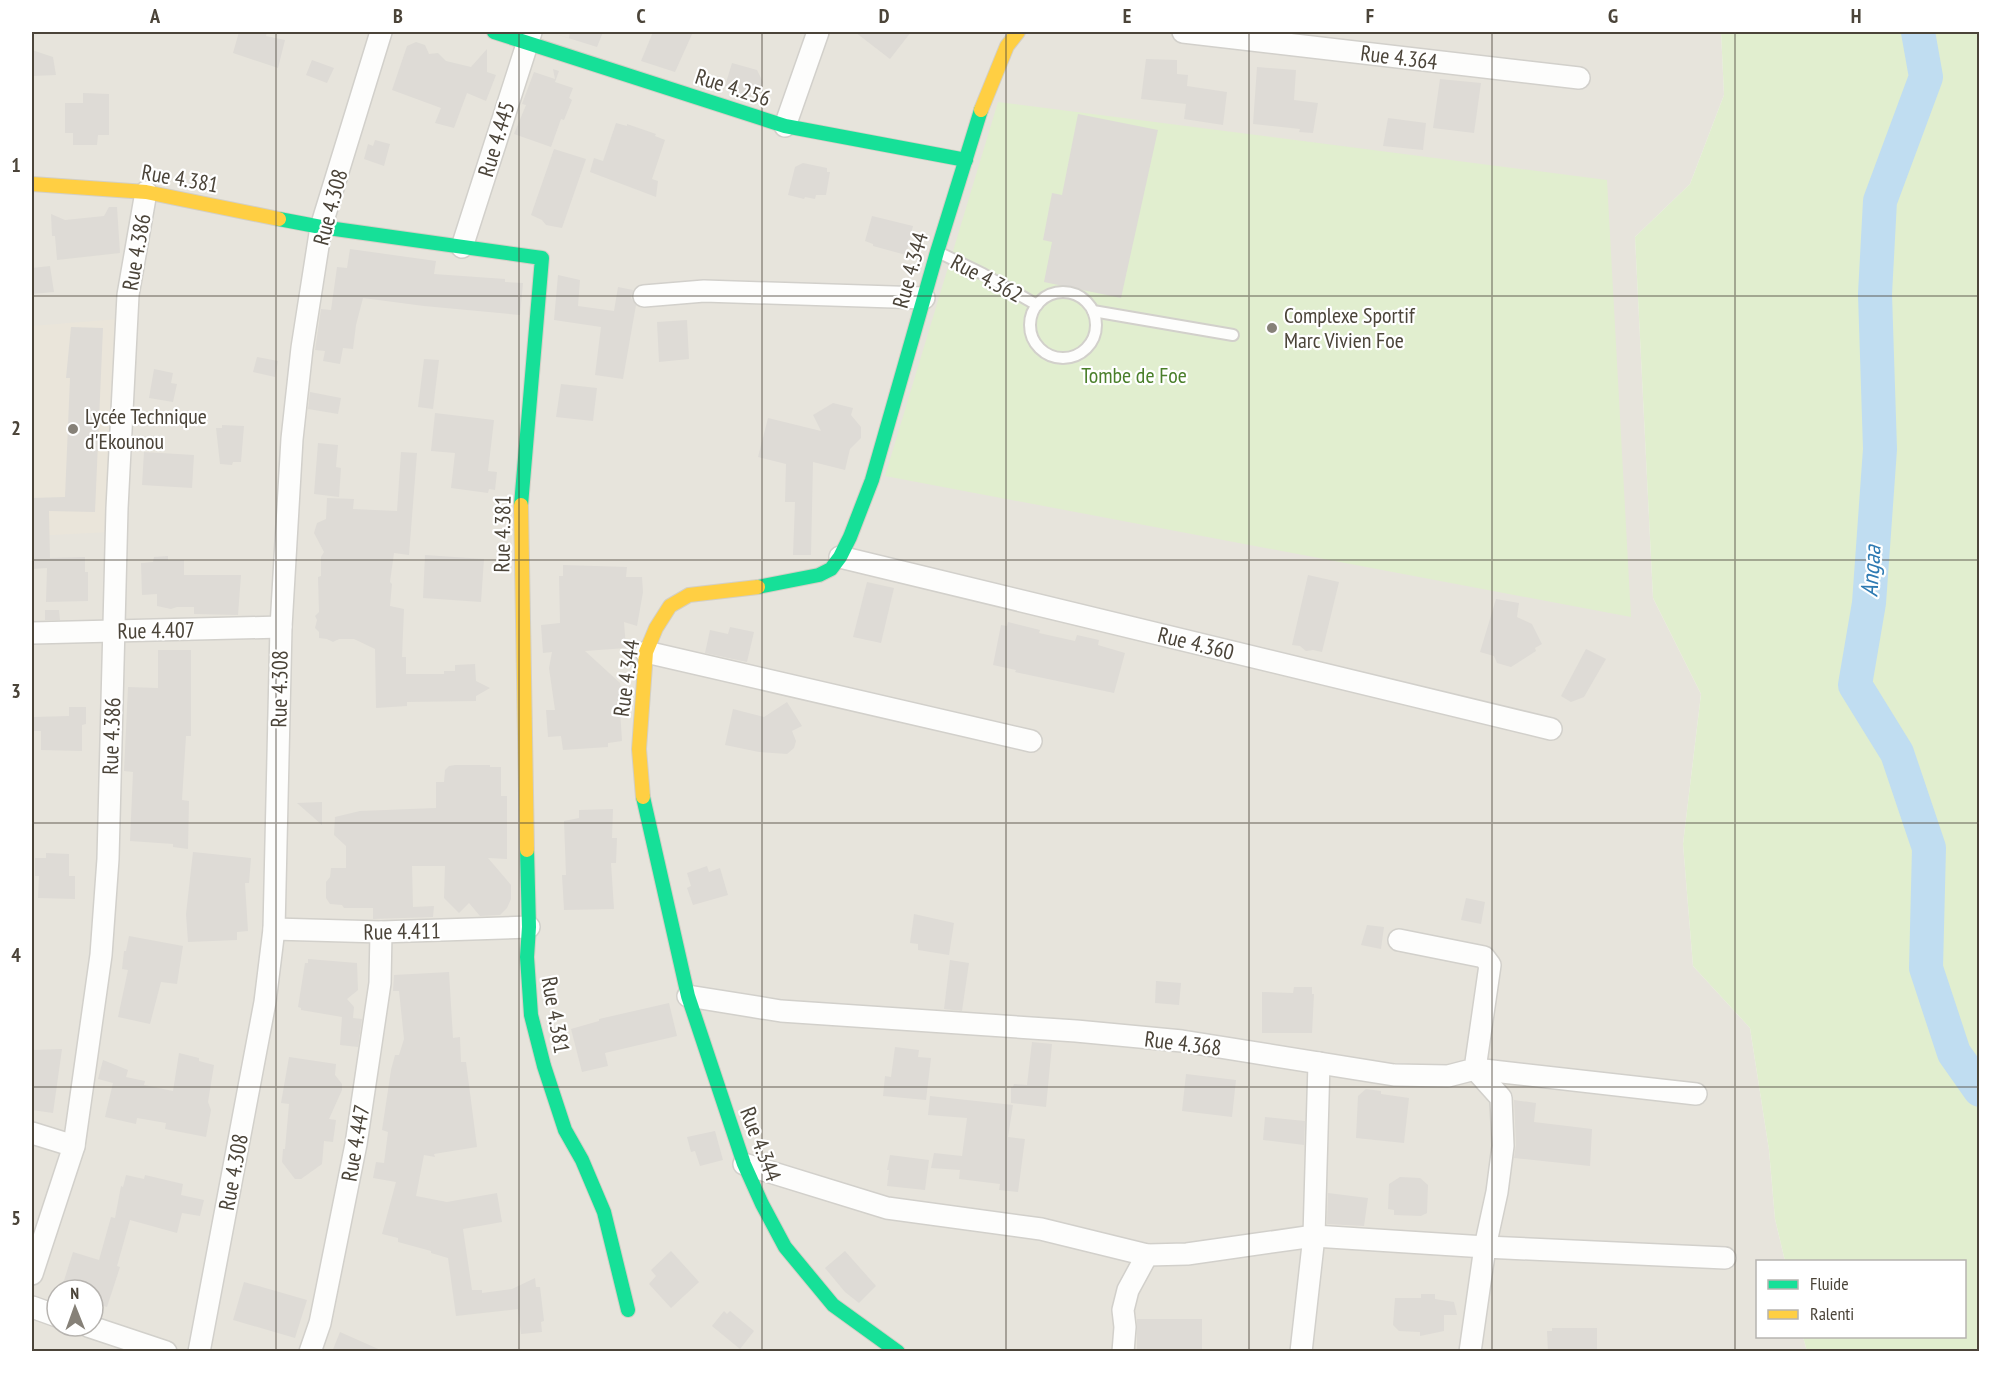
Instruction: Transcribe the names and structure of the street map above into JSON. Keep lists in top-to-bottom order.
{
  "streets": {
    "street": [
      "Rue 4.364",
      "Rue 4.256",
      "Rue 4.445",
      "Rue 4.381",
      "Rue 4.308",
      "Rue 4.386",
      "Rue 4.344",
      "Rue 4.407",
      "Rue 4.360",
      "Rue 4.411",
      "Rue 4.368",
      "Rue 4.447"
    ],
    "lane": ["Rue 4.362"]
  },
  "crossings": [
    ["Rue 4.256", "Rue 4.445"],
    ["Rue 4.256", "Rue 4.344"],
    ["Rue 4.445", "Rue 4.381"],
    ["Rue 4.381", "Rue 4.308"],
    ["Rue 4.381", "Rue 4.386"],
    ["Rue 4.381", "Rue 4.411"],
    ["Rue 4.308", "Rue 4.407"],
    ["Rue 4.308", "Rue 4.411"],
    ["Rue 4.386", "Rue 4.407"],
    ["Rue 4.344", "Rue 4.362"],
    ["Rue 4.344", "Rue 4.360"],
    ["Rue 4.344", "Rue 4.368"],
    ["Rue 4.411", "Rue 4.447"]
  ],
  "water": ["Angaa"],
  "parks": ["Tombe de Foe"],
  "places": ["Complexe Sportif Marc Vivien Foe", "Lycée Technique d'Ekounou"],
  "legend": ["Fluide", "Ralenti"],
  "north": "top",
  "grid": {
    "columns": [
      "A",
      "B",
      "C",
      "D",
      "E",
      "F",
      "G",
      "H"
    ],
    "rows": [
      "1",
      "2",
      "3",
      "4",
      "5"
    ]
  }
}
